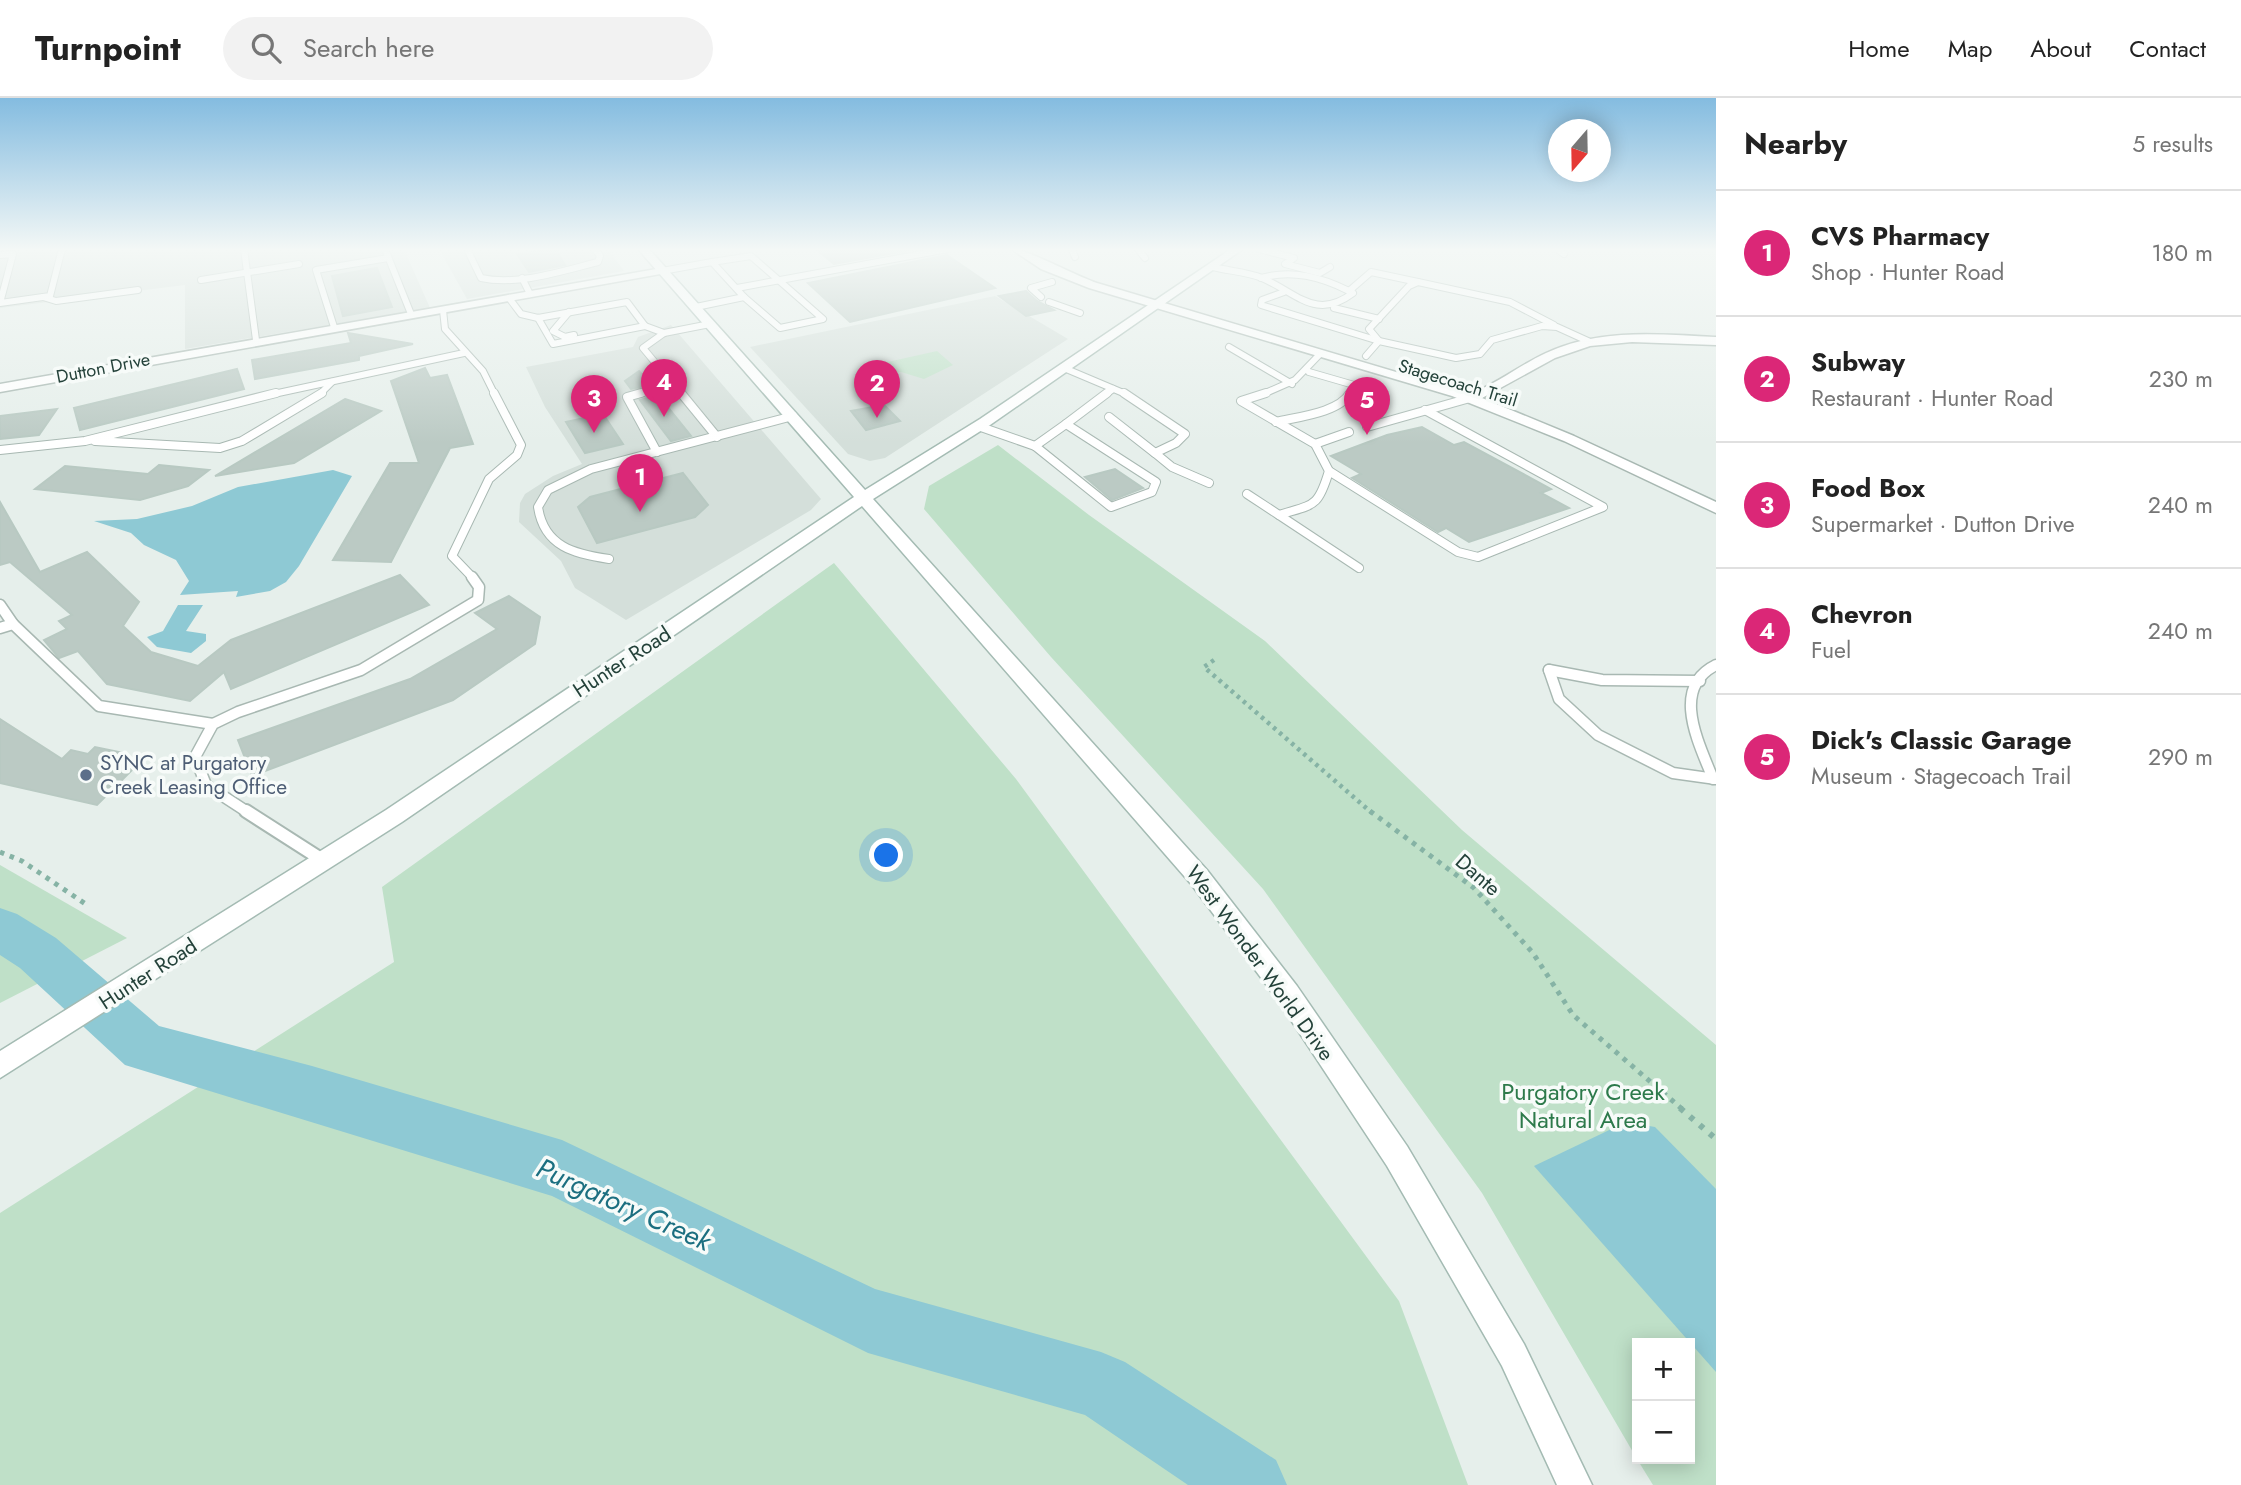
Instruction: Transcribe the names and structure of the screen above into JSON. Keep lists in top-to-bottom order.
{
  "streets": {
    "main road": [
      "Dutton Drive",
      "Stagecoach Trail",
      "Hunter Road",
      "West Wonder World Drive"
    ],
    "path": ["Dante"]
  },
  "crossings": [
    ["Hunter Road", "West Wonder World Drive"]
  ],
  "water": ["Purgatory Creek"],
  "parks": ["Purgatory Creek Natural Area"],
  "places": ["SYNC at Purgatory Creek Leasing Office"],
  "north": "bottom",
  "page": {
    "header": "Turnpoint",
    "search": "Search here",
    "nav": [
      "Home",
      "Map",
      "About",
      "Contact"
    ],
    "heading": ["Nearby", "5 results"],
    "list": [
      {
        "mark": "1",
        "name": "CVS Pharmacy",
        "note": "Shop · Hunter Road",
        "value": "180 m"
      },
      {
        "mark": "2",
        "name": "Subway",
        "note": "Restaurant · Hunter Road",
        "value": "230 m"
      },
      {
        "mark": "3",
        "name": "Food Box",
        "note": "Supermarket · Dutton Drive",
        "value": "240 m"
      },
      {
        "mark": "4",
        "name": "Chevron",
        "note": "Fuel",
        "value": "240 m"
      },
      {
        "mark": "5",
        "name": "Dick's Classic Garage",
        "note": "Museum · Stagecoach Trail",
        "value": "290 m"
      }
    ],
    "pins": [
      "4",
      "2",
      "3",
      "5",
      "1"
    ],
    "map_buttons": ["+", "−"]
  }
}
